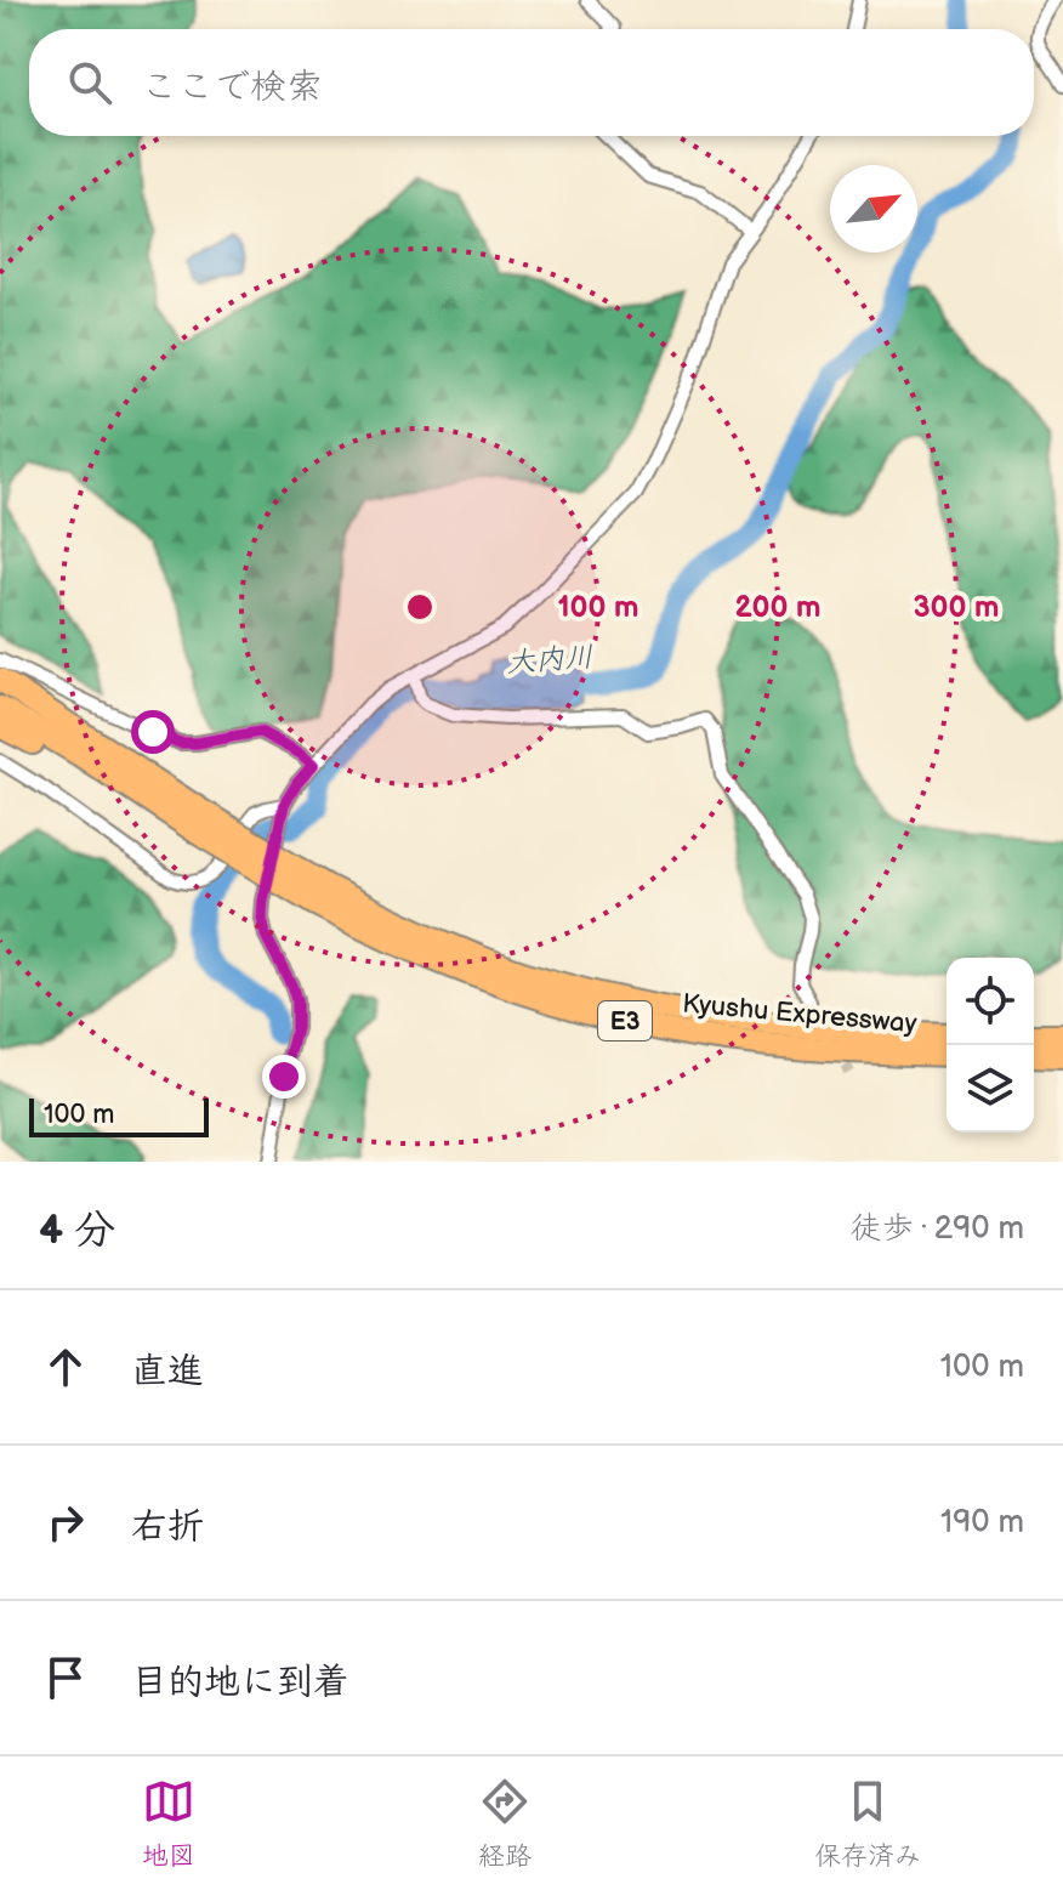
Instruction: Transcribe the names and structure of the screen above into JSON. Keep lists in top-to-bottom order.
{
  "streets": {
    "highway": ["Kyushu Expressway", "E3"]
  },
  "water": ["大内川"],
  "scale_bar": "100 m",
  "north": "top right",
  "page": {
    "search": "ここで検索",
    "scale": "100 m",
    "heading": ["4 分", "徒歩 · 290 m"],
    "list": [
      ["直進", "100 m"],
      ["右折", "190 m"],
      "目的地に到着"
    ],
    "nav": ["地図", "経路", "保存済み"]
  },
  "rings": ["100 m", "200 m", "300 m"]
}
